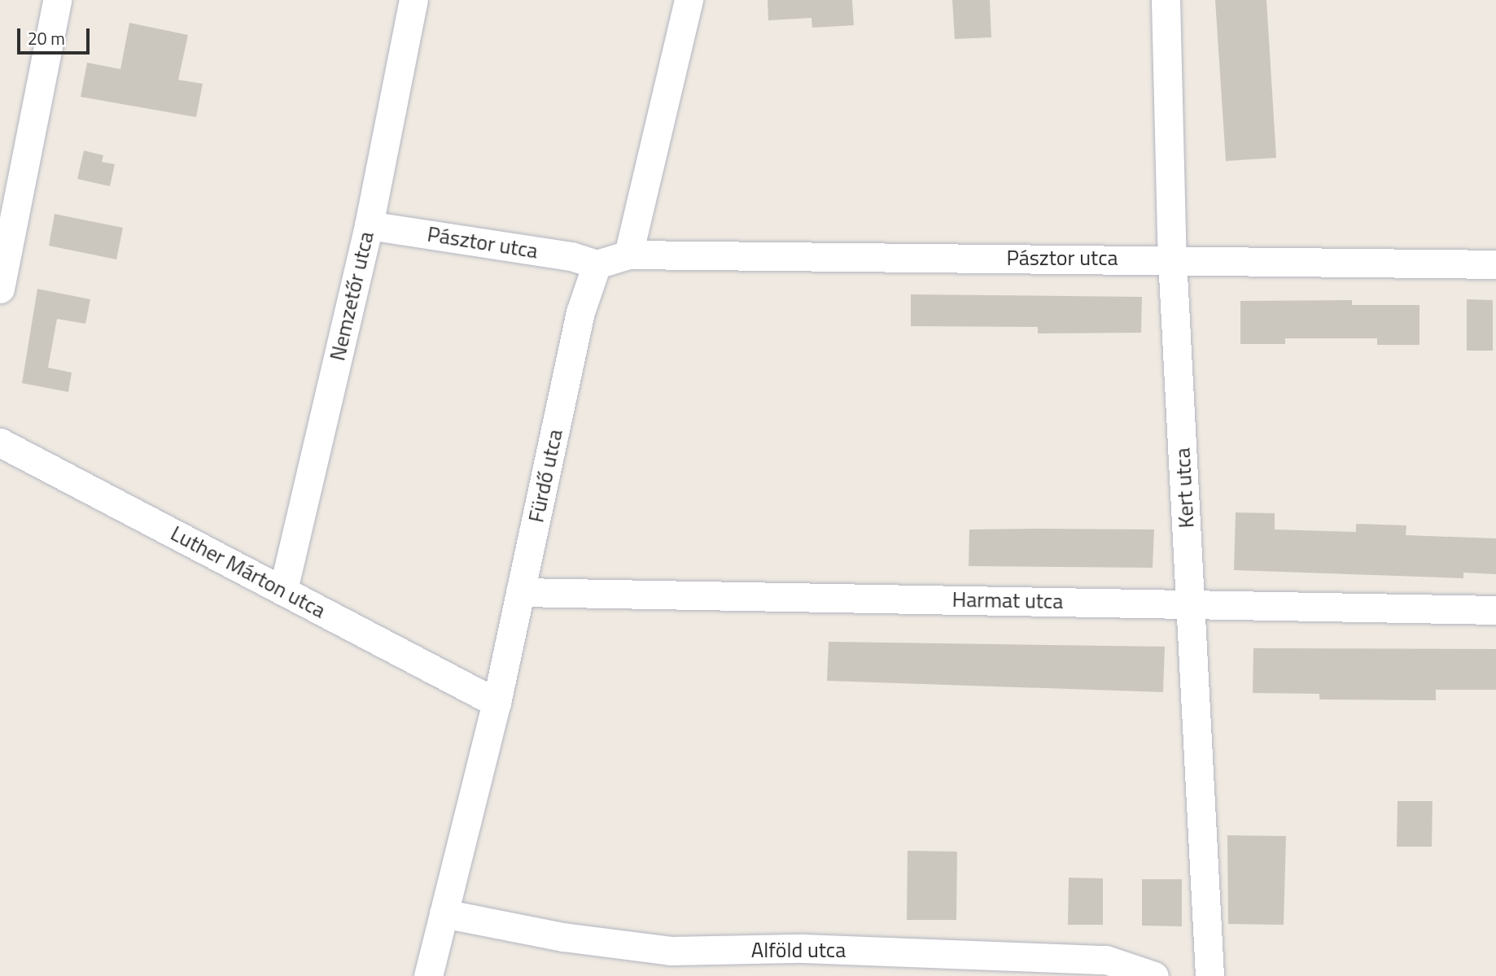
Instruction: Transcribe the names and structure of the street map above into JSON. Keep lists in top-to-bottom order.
{
  "streets": {
    "street": [
      "Pásztor utca",
      "Nemzetőr utca",
      "Fürdő utca",
      "Kert utca",
      "Luther Márton utca",
      "Harmat utca",
      "Alföld utca"
    ]
  },
  "crossings": [
    ["Pásztor utca", "Nemzetőr utca"],
    ["Pásztor utca", "Fürdő utca"],
    ["Pásztor utca", "Kert utca"],
    ["Nemzetőr utca", "Luther Márton utca"],
    ["Fürdő utca", "Luther Márton utca"],
    ["Fürdő utca", "Harmat utca"],
    ["Fürdő utca", "Alföld utca"],
    ["Kert utca", "Harmat utca"]
  ],
  "scale_bar": "20 m"
}
